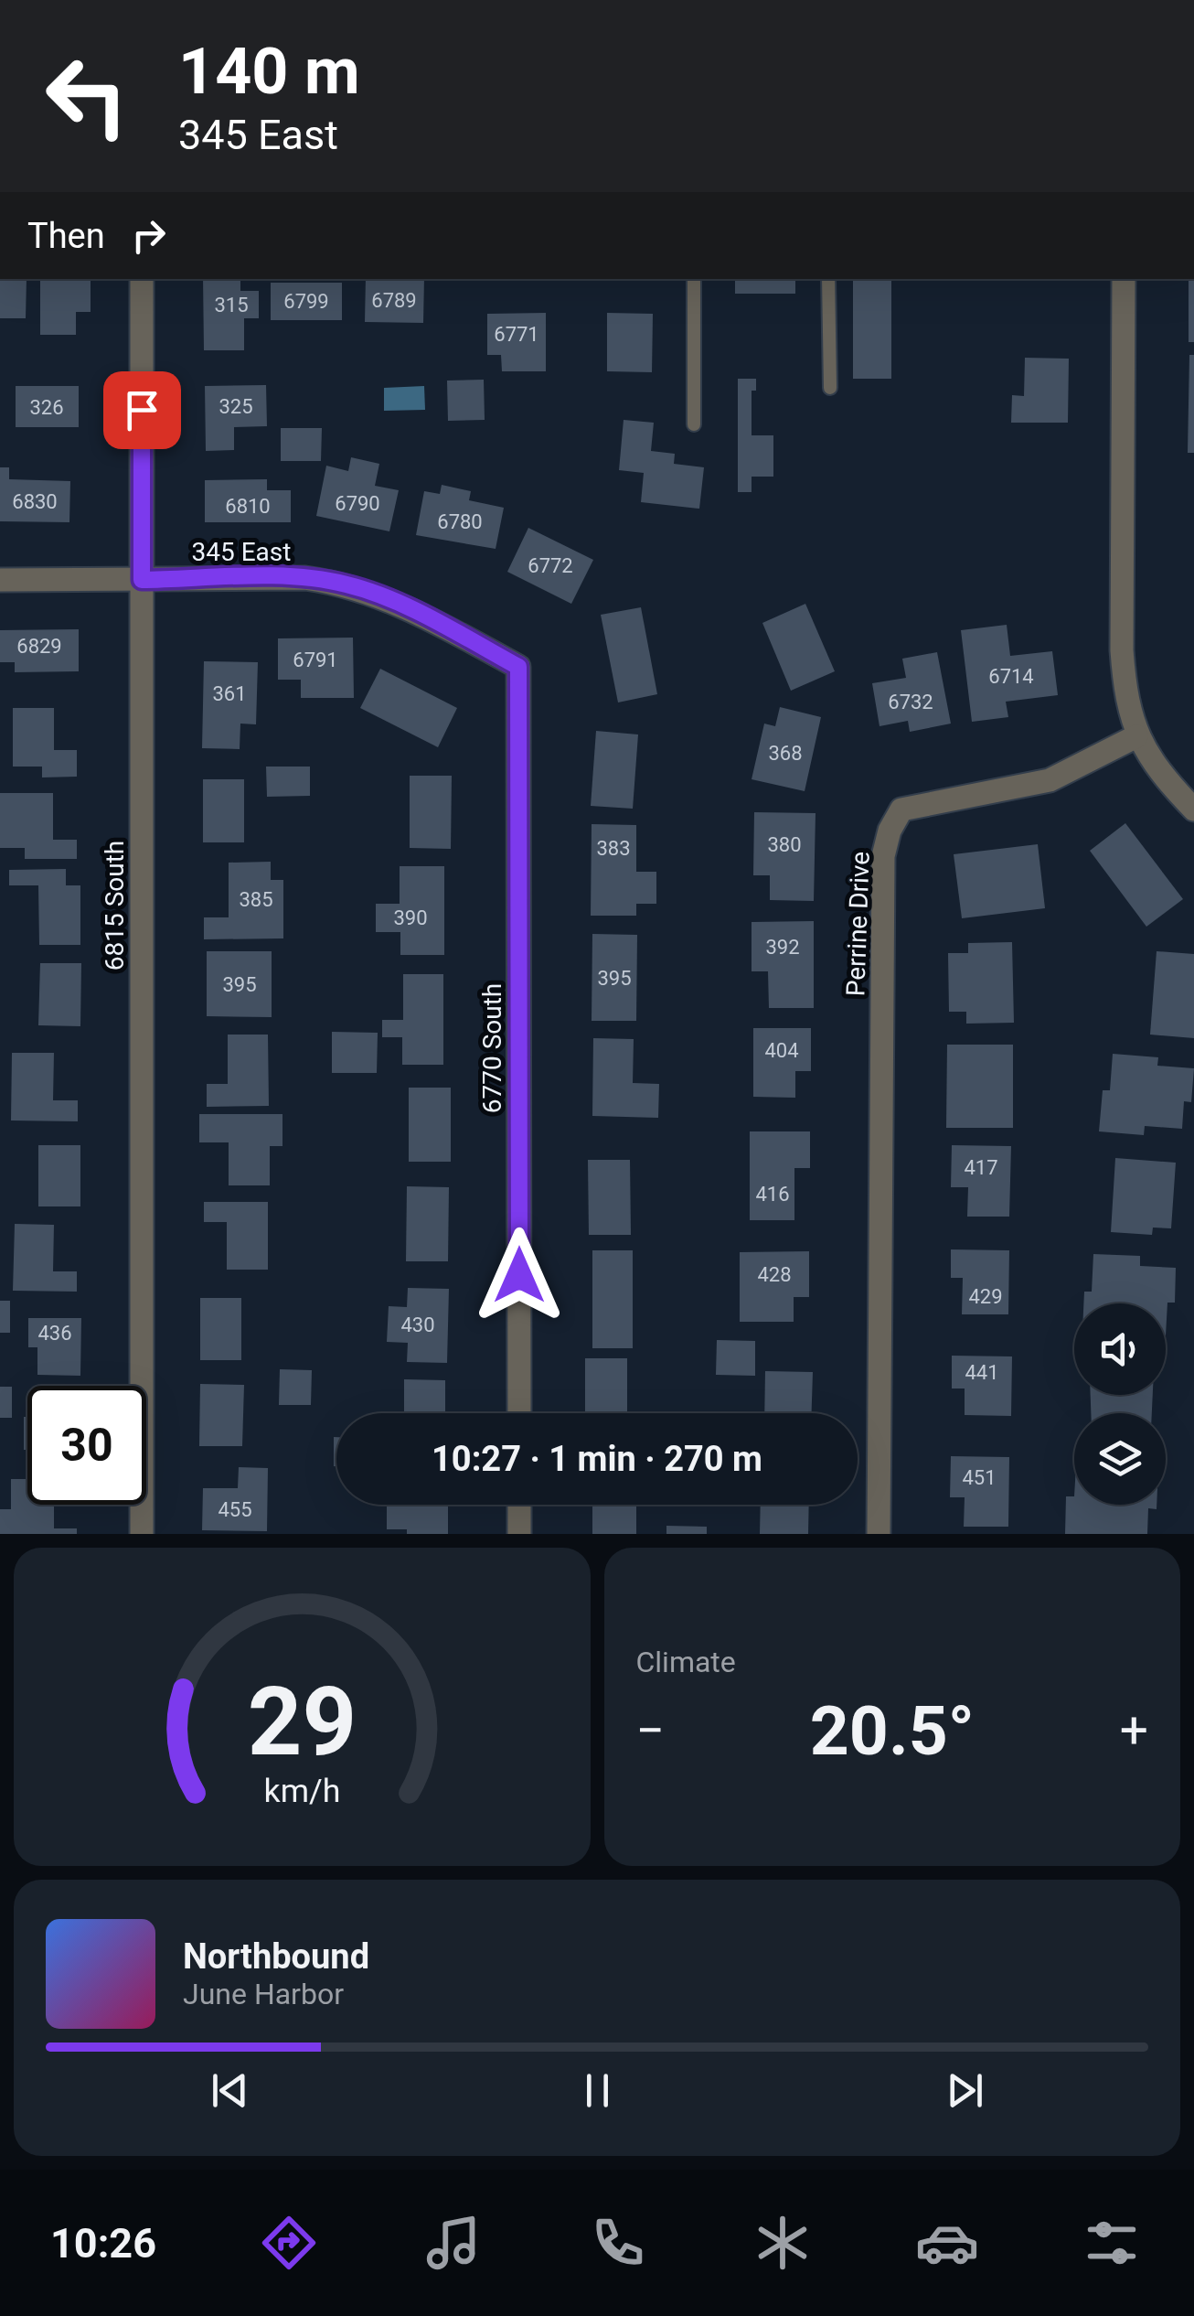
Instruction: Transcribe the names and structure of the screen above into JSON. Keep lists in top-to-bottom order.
{
  "streets": {
    "street": [
      "345 East",
      "6815 South",
      "Perrine Drive",
      "6770 South"
    ]
  },
  "crossings": [
    ["345 East", "6815 South"],
    ["345 East", "6770 South"]
  ],
  "house_numbers": [
    "6789",
    "6799",
    "315",
    "6771",
    "325",
    "326",
    "6830",
    "6790",
    "6810",
    "6780",
    "6772",
    "6829",
    "6791",
    "6714",
    "361",
    "6732",
    "368",
    "380",
    "383",
    "385",
    "390",
    "392",
    "395",
    "395",
    "404",
    "417",
    "416",
    "428",
    "429",
    "430",
    "436",
    "441",
    "451",
    "455"
  ],
  "page": {
    "turn": ["140 m", "345 East"],
    "then": "Then",
    "limit": "30",
    "trip": "10:27 · 1 min · 270 m",
    "tile": "Climate",
    "heat": ["−", "20.5°", "+"],
    "song": ["Northbound", "June Harbor"],
    "tabs": "10:26",
    "gauge": ["29", "km/h"]
  }
}
